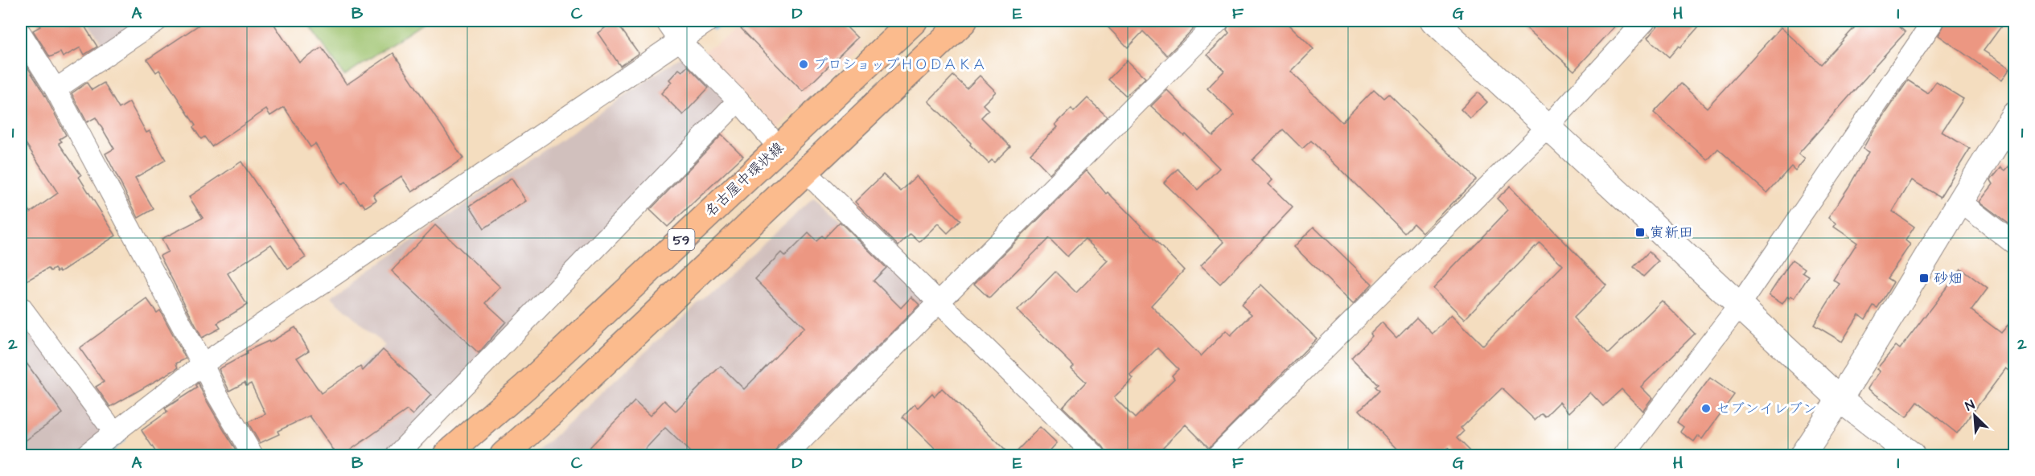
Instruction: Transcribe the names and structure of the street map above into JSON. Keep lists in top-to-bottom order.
{
  "streets": {
    "main road": ["名古屋中環状線", "59"]
  },
  "places": {
    "other": ["プロショップＨＯＤＡＫＡ", "セブンイレブン"],
    "transit": ["寅新田", "砂畑"]
  },
  "north": "top left",
  "grid": {
    "columns": [
      "A",
      "B",
      "C",
      "D",
      "E",
      "F",
      "G",
      "H",
      "I"
    ],
    "rows": ["1", "2"]
  }
}
